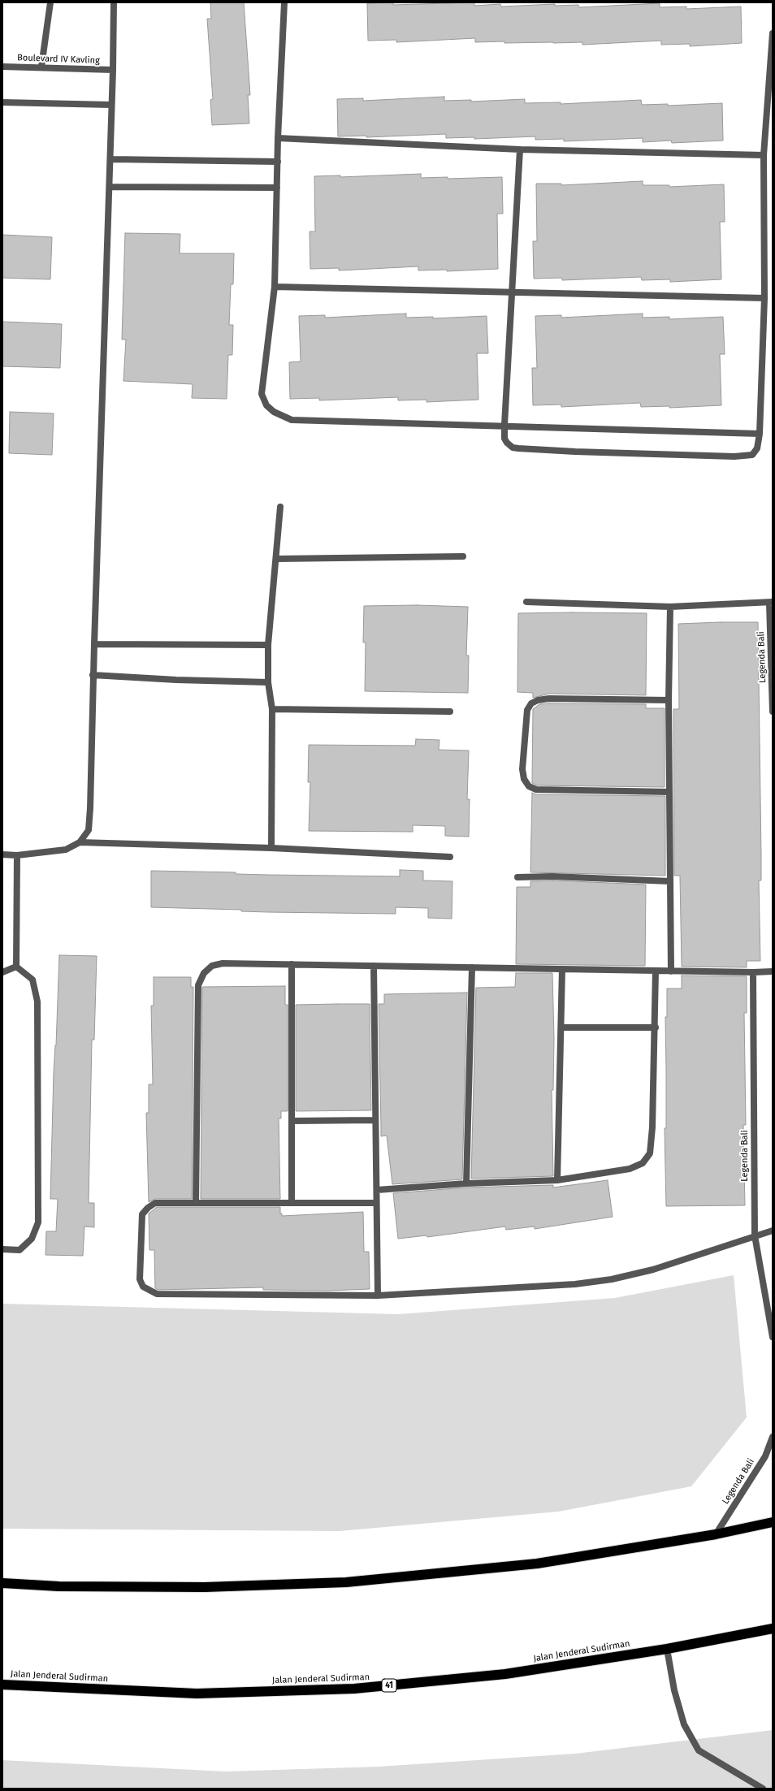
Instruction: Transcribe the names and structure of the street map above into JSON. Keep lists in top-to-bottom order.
{
  "streets": {
    "highway": ["Jalan Jenderal Sudirman", "41"],
    "street": ["Boulevard IV Kavling", "Legenda Bali"]
  }
}
